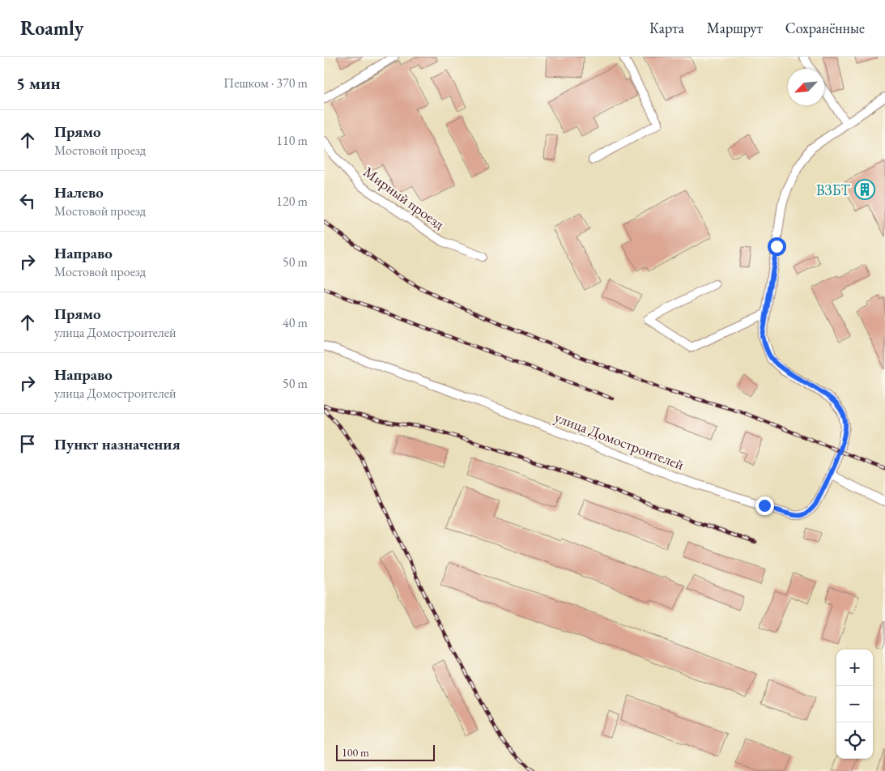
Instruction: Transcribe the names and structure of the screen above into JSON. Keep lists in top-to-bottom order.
{
  "streets": {
    "street": ["Мирный проезд", "улица Домостроителей"]
  },
  "places": {
    "building": ["ВЗБТ"]
  },
  "scale_bar": "100 m",
  "north": "bottom left",
  "page": {
    "header": "Roamly",
    "nav": ["Карта", "Маршрут", "Сохранённые"],
    "heading": ["5 мин", "Пешком · 370 m"],
    "list": [
      ["Прямо", "Мостовой проезд", "110 m"],
      ["Налево", "Мостовой проезд", "120 m"],
      ["Направо", "Мостовой проезд", "50 m"],
      ["Прямо", "улица Домостроителей", "40 m"],
      ["Направо", "улица Домостроителей", "50 m"],
      "Пункт назначения"
    ],
    "map_buttons": ["+", "−"],
    "scale": "100 m"
  }
}
